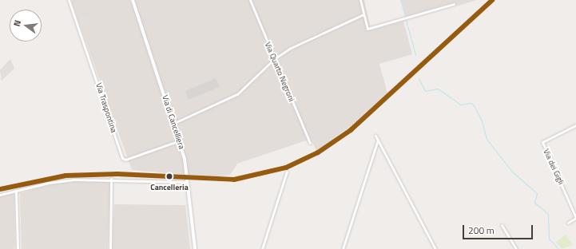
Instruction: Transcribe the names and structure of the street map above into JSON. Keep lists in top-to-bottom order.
{
  "streets": {
    "street": [
      "Via Quarto Negroni",
      "Via Traspontina",
      "Via di Cancelliera",
      "Via dei Gigli"
    ]
  },
  "crossings": [
    ["Via Traspontina", "Via di Cancelliera"]
  ],
  "places": ["Cancelleria"],
  "scale_bar": "200 m",
  "north": "left"
}
